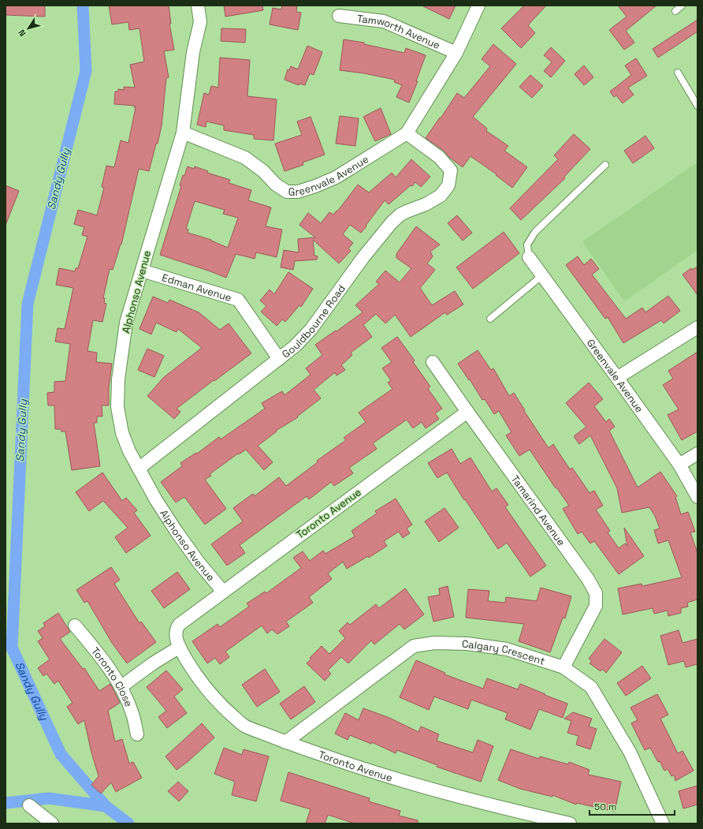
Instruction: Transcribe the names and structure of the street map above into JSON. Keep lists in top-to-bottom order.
{
  "streets": {
    "street": [
      "Tamworth Avenue",
      "Greenvale Avenue",
      "Edman Avenue",
      "Alphonso Avenue",
      "Gouldbourne Road",
      "Tamarind Avenue",
      "Toronto Avenue",
      "Calgary Crescent",
      "Toronto Close"
    ]
  },
  "crossings": [
    ["Tamworth Avenue", "Greenvale Avenue"],
    ["Greenvale Avenue", "Alphonso Avenue"],
    ["Greenvale Avenue", "Gouldbourne Road"],
    ["Edman Avenue", "Alphonso Avenue"],
    ["Edman Avenue", "Gouldbourne Road"],
    ["Alphonso Avenue", "Gouldbourne Road"],
    ["Alphonso Avenue", "Toronto Avenue"],
    ["Tamarind Avenue", "Toronto Avenue"],
    ["Tamarind Avenue", "Calgary Crescent"],
    ["Toronto Avenue", "Calgary Crescent"]
  ],
  "water": ["Sandy Gully"],
  "scale_bar": "50 m",
  "north": "bottom left"
}
